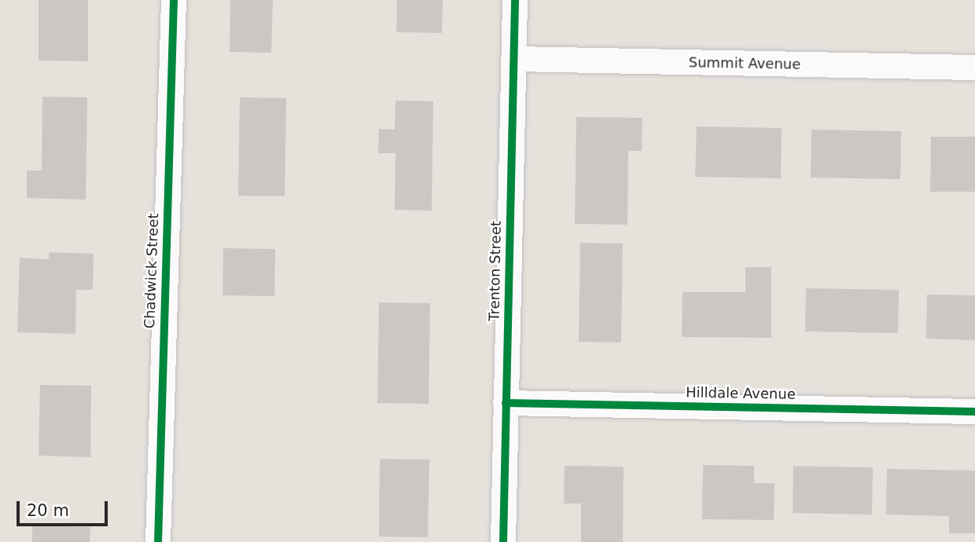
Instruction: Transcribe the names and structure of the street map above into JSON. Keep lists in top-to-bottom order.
{
  "streets": {
    "street": [
      "Summit Avenue",
      "Chadwick Street",
      "Trenton Street",
      "Hilldale Avenue"
    ]
  },
  "crossings": [
    ["Summit Avenue", "Trenton Street"],
    ["Trenton Street", "Hilldale Avenue"]
  ],
  "scale_bar": "20 m"
}
